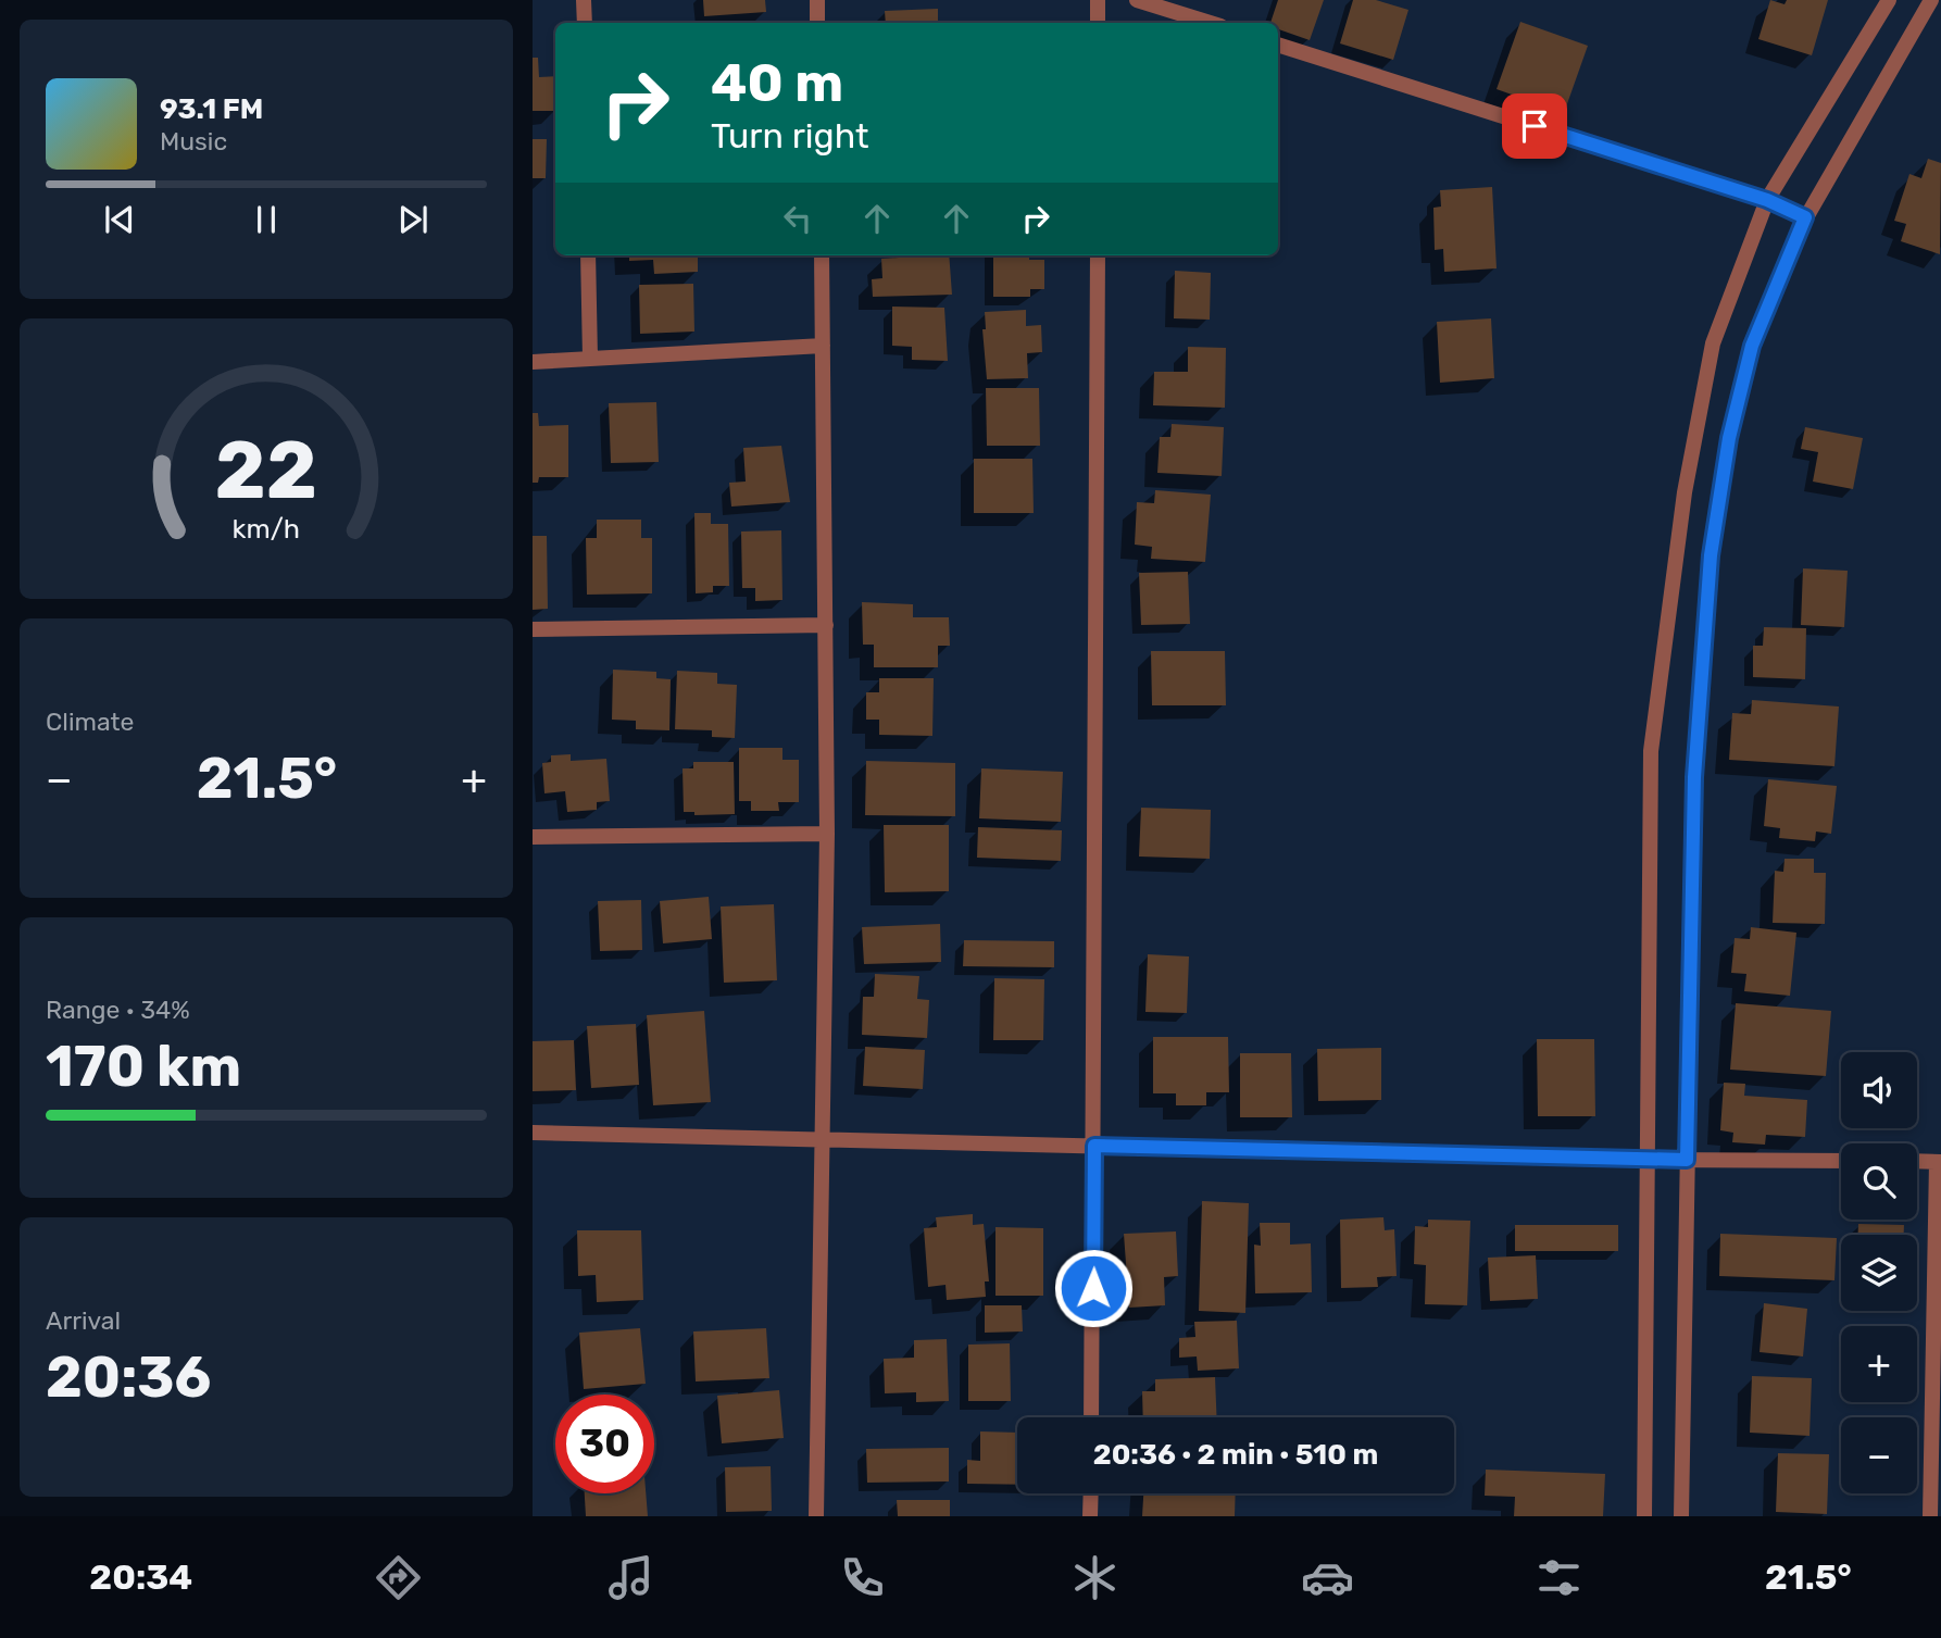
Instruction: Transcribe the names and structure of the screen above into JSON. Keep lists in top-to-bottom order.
{
  "page": {
    "turn": ["40 m", "Turn right"],
    "song": ["93.1 FM", "Music"],
    "tile": [
      "Climate",
      ["Range · 34%", "170 km"],
      ["Arrival", "20:36"]
    ],
    "heat": ["−", "21.5°", "+"],
    "map_buttons": ["+", "−"],
    "limit": "30",
    "trip": "20:36 · 2 min · 510 m",
    "tabs": ["20:34", "21.5°"],
    "gauge": ["22", "km/h"]
  }
}
